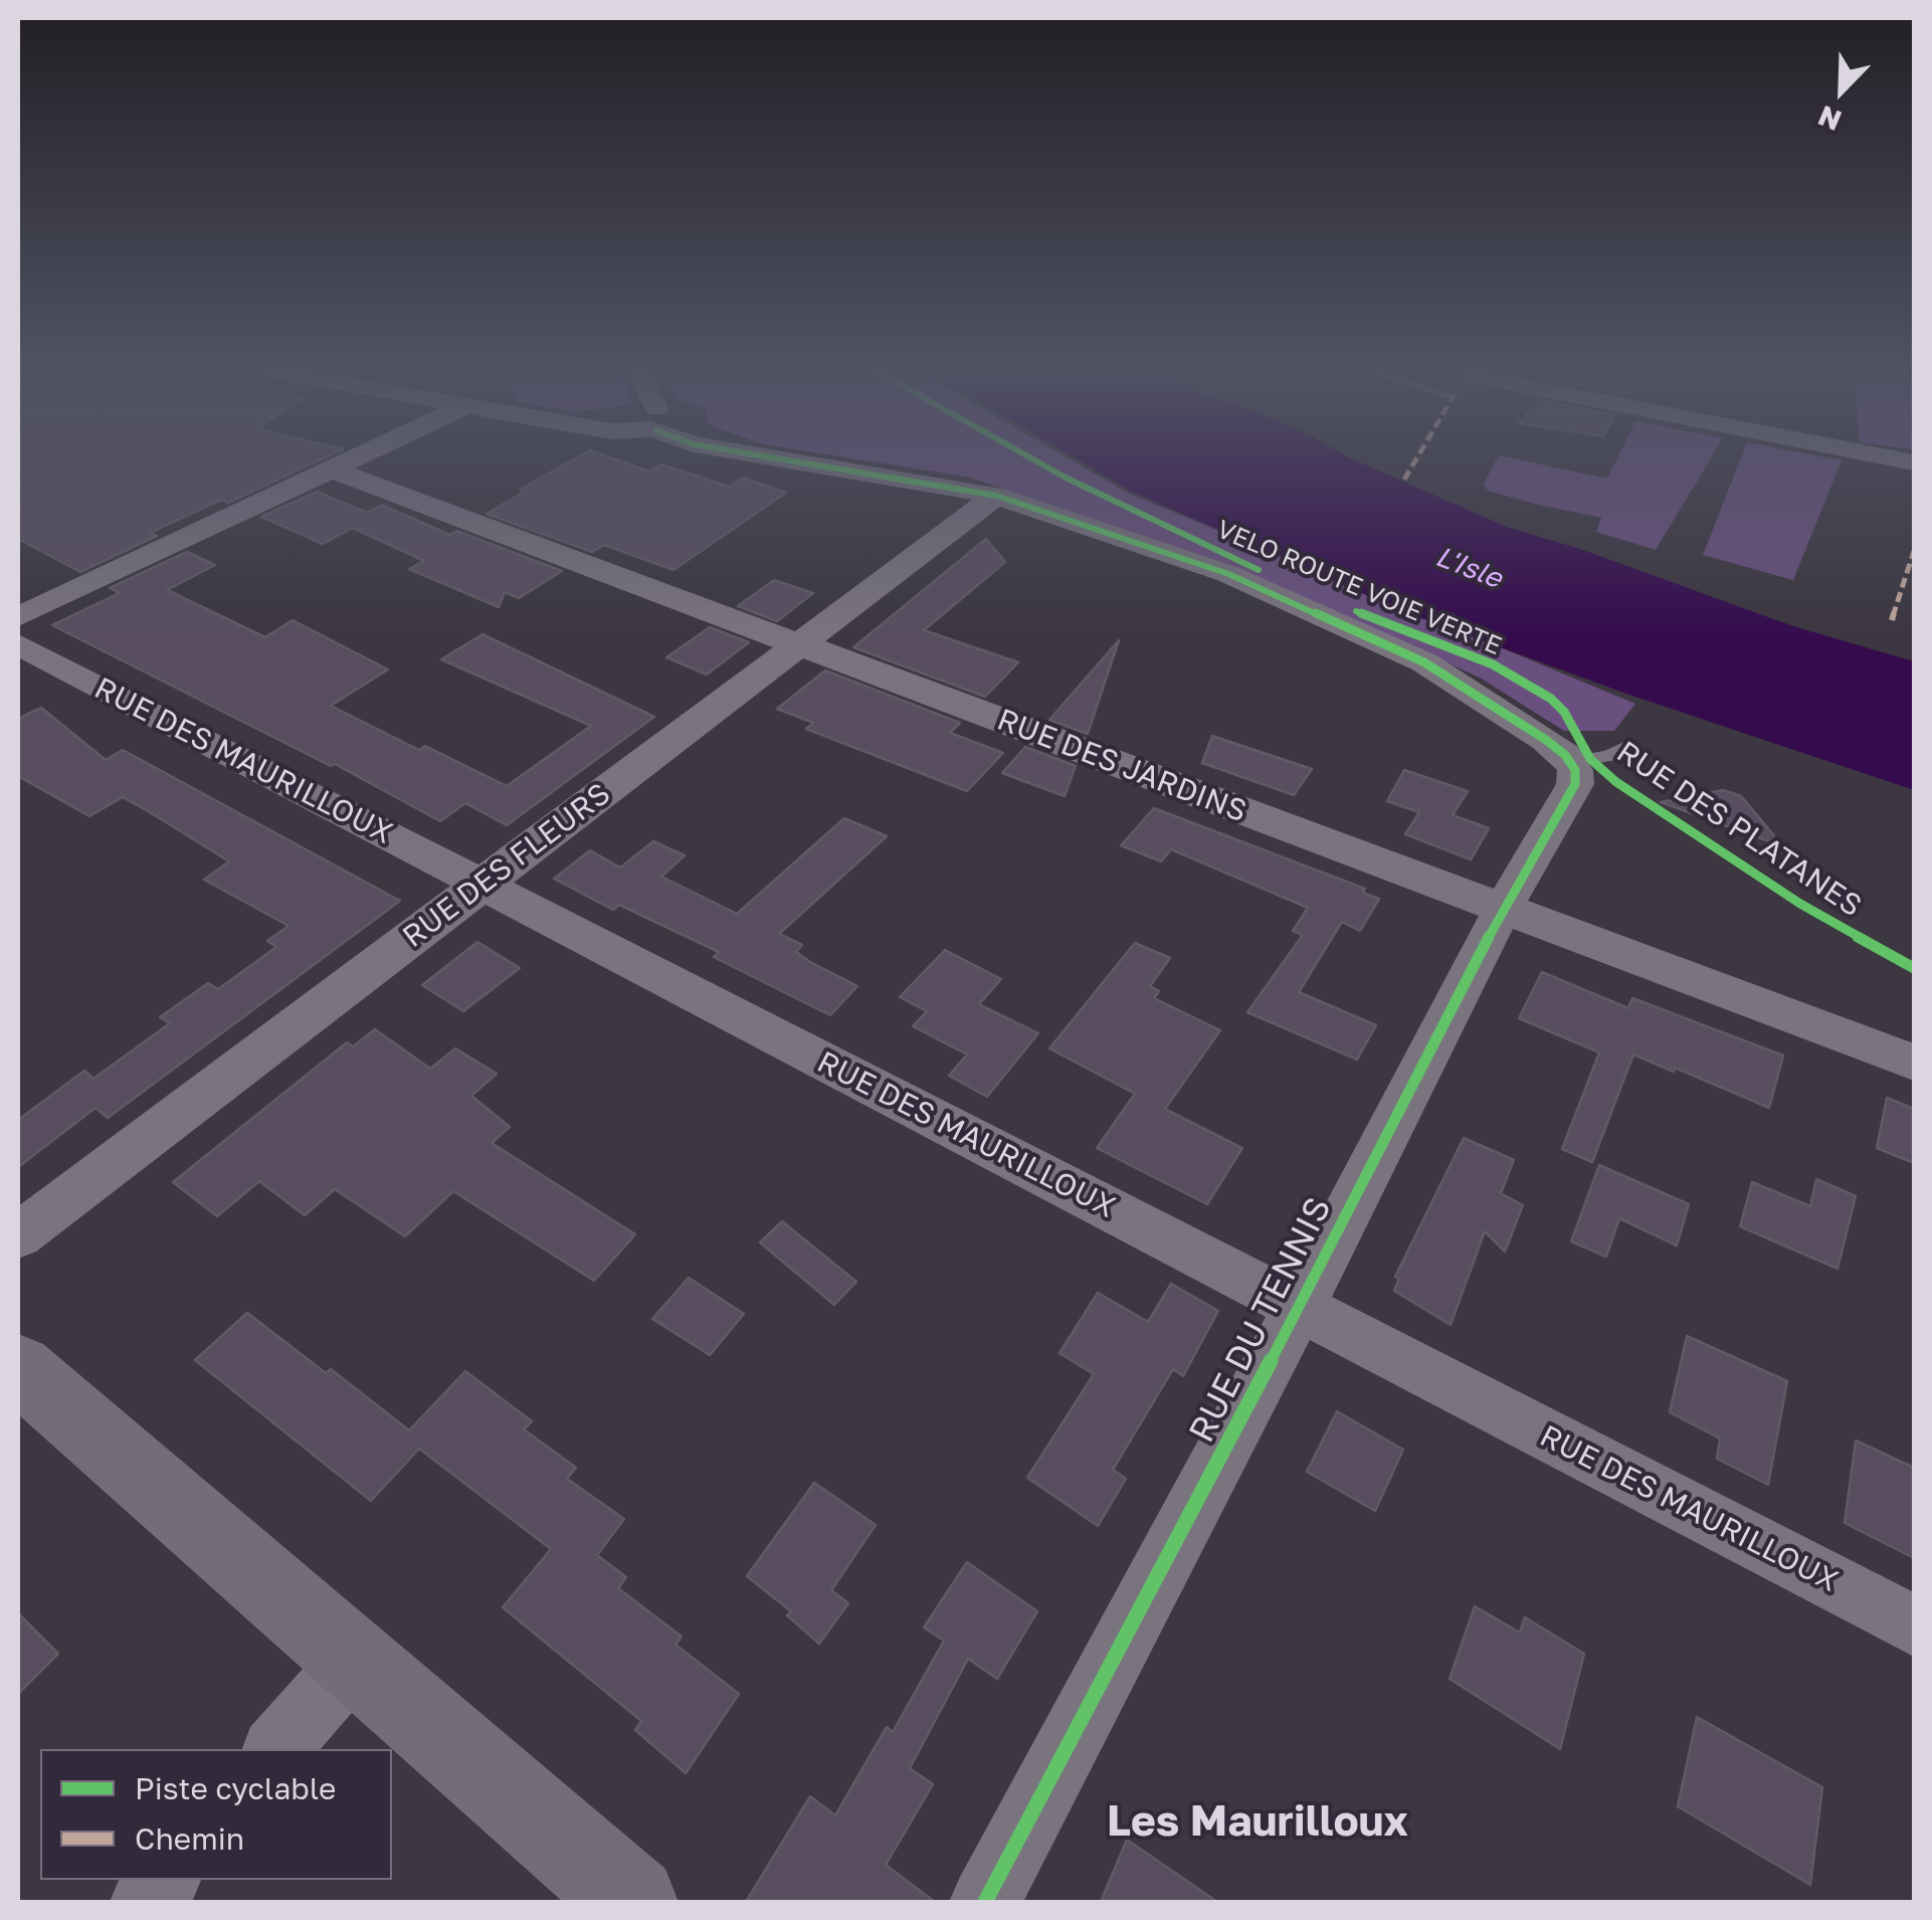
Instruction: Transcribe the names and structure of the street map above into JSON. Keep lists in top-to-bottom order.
{
  "streets": {
    "street": [
      "RUE DES MAURILLOUX",
      "RUE DES JARDINS",
      "RUE DES PLATANES",
      "RUE DES FLEURS",
      "RUE DU TENNIS"
    ],
    "cycle path": ["VELO ROUTE VOIE VERTE"]
  },
  "crossings": [
    ["RUE DES MAURILLOUX", "RUE DES FLEURS"],
    ["RUE DES MAURILLOUX", "RUE DU TENNIS"],
    ["RUE DES JARDINS", "RUE DES FLEURS"],
    ["RUE DES JARDINS", "RUE DU TENNIS"],
    ["RUE DES PLATANES", "RUE DES FLEURS"],
    ["RUE DES PLATANES", "RUE DU TENNIS"]
  ],
  "districts": ["Les Maurilloux"],
  "water": ["L'Isle"],
  "legend": ["Piste cyclable", "Chemin"],
  "north": "bottom left"
}
